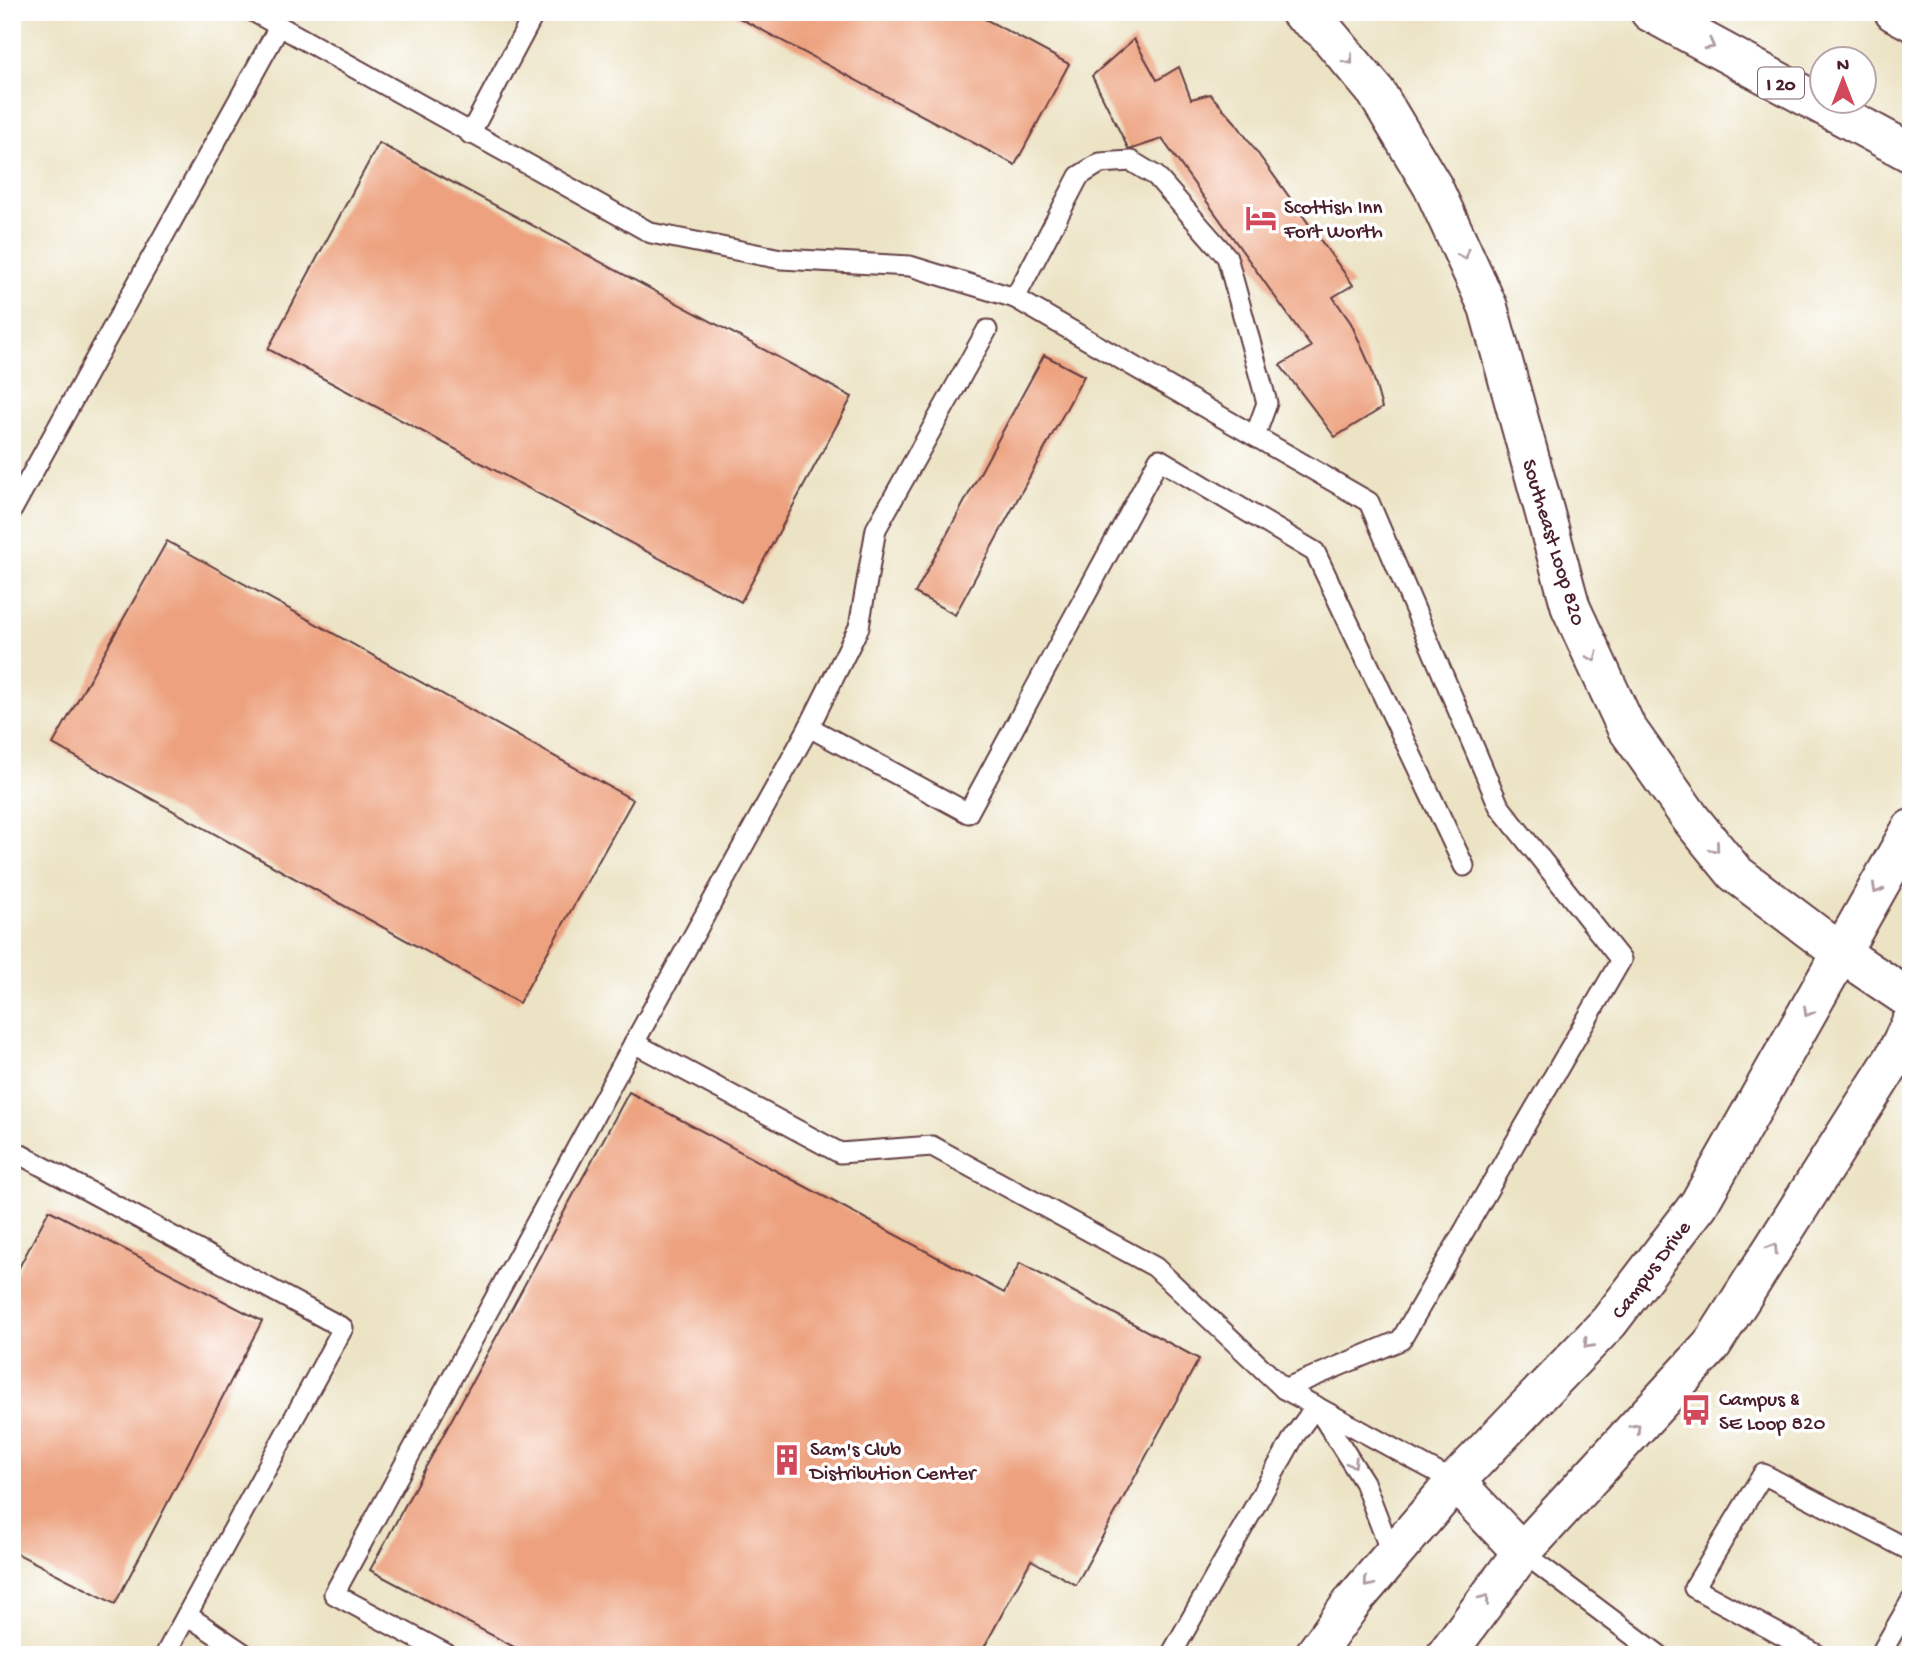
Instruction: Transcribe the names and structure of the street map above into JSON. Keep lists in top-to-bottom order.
{
  "streets": {
    "main road": ["I 20", "Southeast Loop 820", "Campus Drive"]
  },
  "crossings": [
    ["Southeast Loop 820", "Campus Drive"]
  ],
  "one_way": ["Southeast Loop 820"],
  "places": {
    "hotel": ["Scottish Inn Fort Worth"],
    "bus stop": ["Campus & SE Loop 820"],
    "building": ["Sam's Club Distribution Center"]
  },
  "north": "top"
}
